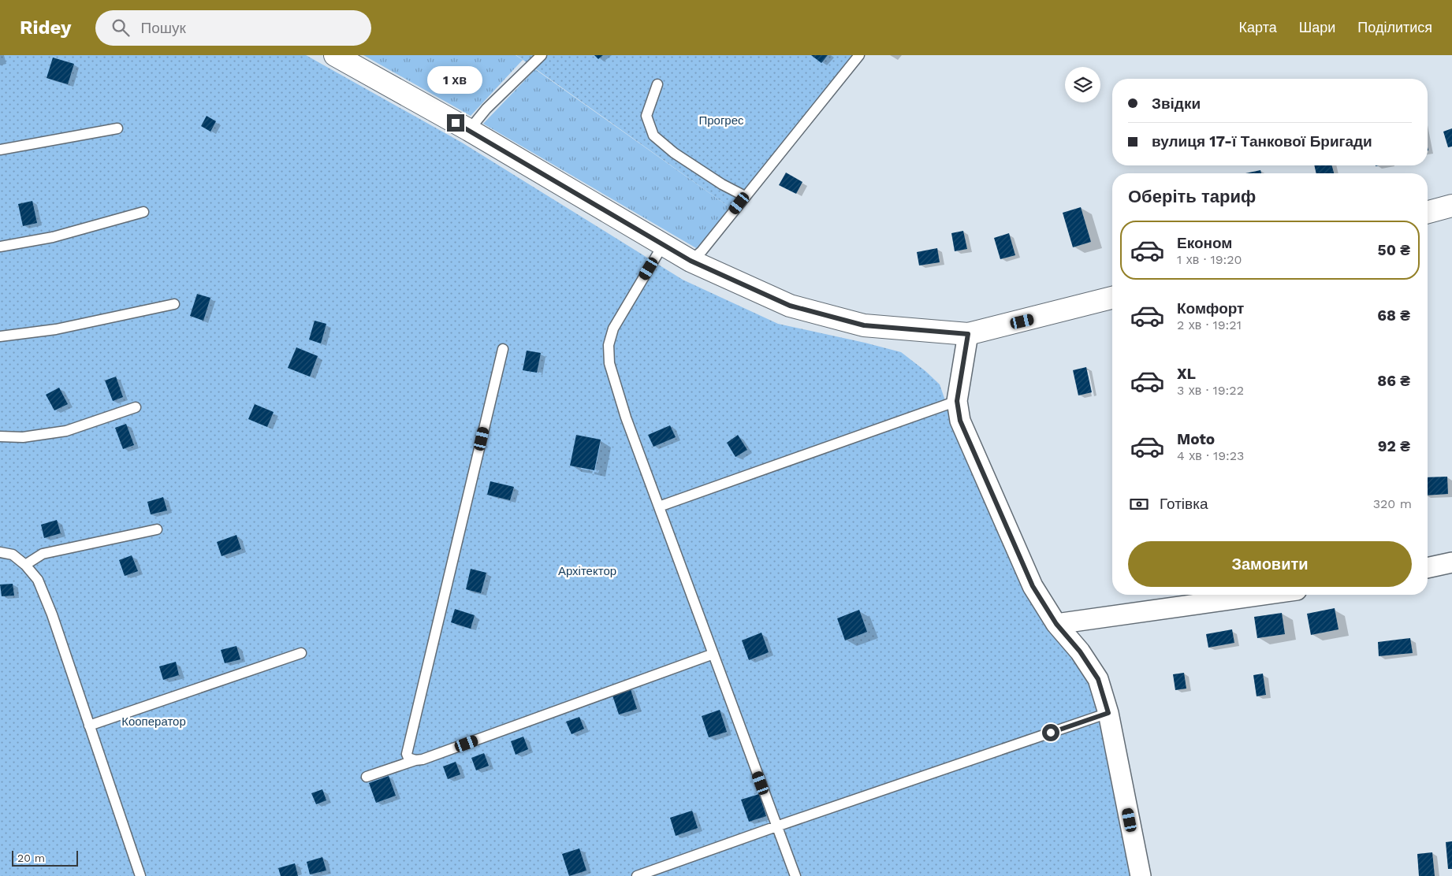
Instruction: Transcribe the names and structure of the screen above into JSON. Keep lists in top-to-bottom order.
{
  "parks": ["Прогрес", "Архітектор", "Кооператор"],
  "scale_bar": "20 m",
  "page": {
    "header": "Ridey",
    "search": "Пошук",
    "nav": ["Карта", "Шари", "Поділитися"],
    "bubble": "1 хв",
    "banner": ["Звідки", "вулиця 17-ї Танкової Бригади"],
    "heading": "Оберіть тариф",
    "list": [
      {
        "name": "Економ",
        "note": "1 хв · 19:20",
        "value": "50 ₴"
      },
      {
        "name": "Комфорт",
        "note": "2 хв · 19:21",
        "value": "68 ₴"
      },
      {
        "name": "XL",
        "note": "3 хв · 19:22",
        "value": "86 ₴"
      },
      {
        "name": "Moto",
        "note": "4 хв · 19:23",
        "value": "92 ₴"
      }
    ],
    "pay": ["Готівка", "320 m"],
    "buttons": "Замовити",
    "scale": "20 m"
  }
}
